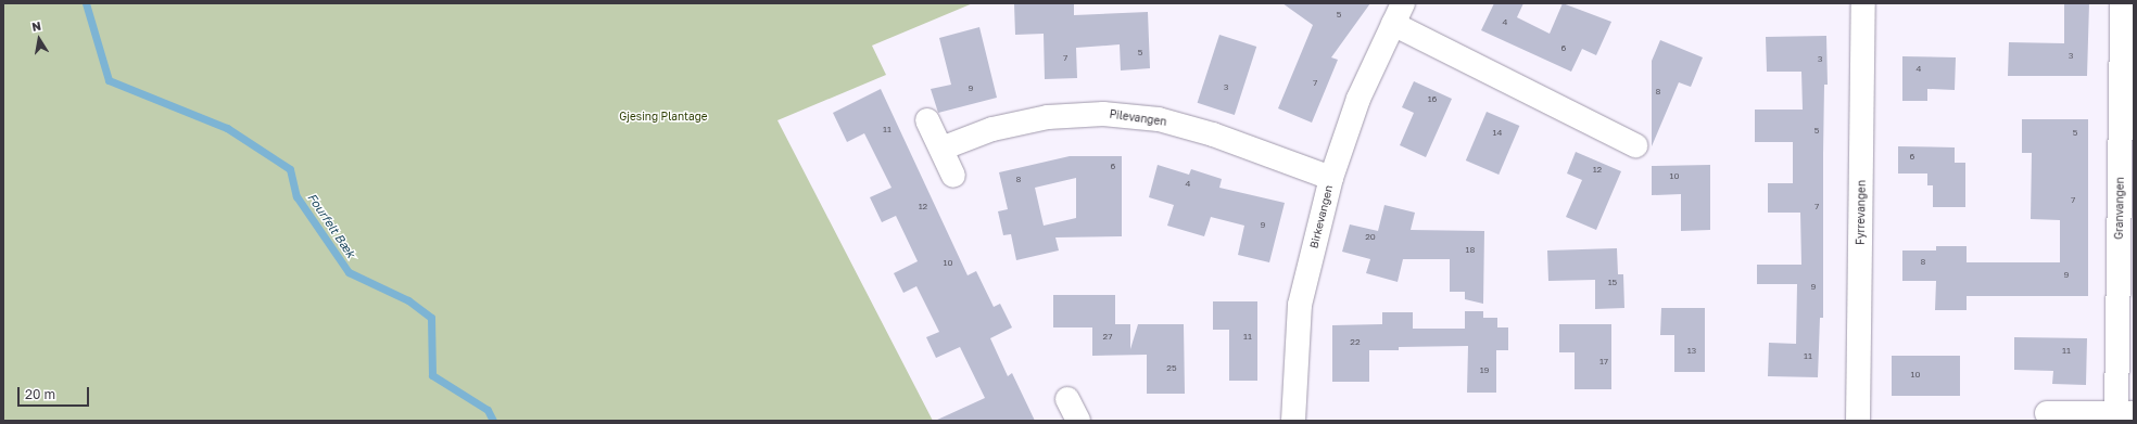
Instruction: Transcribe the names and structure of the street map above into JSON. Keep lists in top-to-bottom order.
{
  "streets": {
    "street": [
      "Pilevangen",
      "Granvangen",
      "Fyrrevangen",
      "Birkevangen"
    ]
  },
  "crossings": [
    ["Pilevangen", "Birkevangen"]
  ],
  "water": ["Fourfelt Bæk"],
  "parks": ["Gjesing Plantage"],
  "house_numbers": [
    "5",
    "4",
    "6",
    "5",
    "3",
    "7",
    "3",
    "4",
    "7",
    "3",
    "9",
    "8",
    "16",
    "11",
    "5",
    "14",
    "5",
    "6",
    "6",
    "12",
    "10",
    "8",
    "4",
    "7",
    "12",
    "7",
    "9",
    "20",
    "18",
    "8",
    "10",
    "9",
    "15",
    "9",
    "27",
    "11",
    "22",
    "13",
    "11",
    "11",
    "17",
    "25",
    "19",
    "10"
  ],
  "scale_bar": "20 m",
  "north": "top"
}
